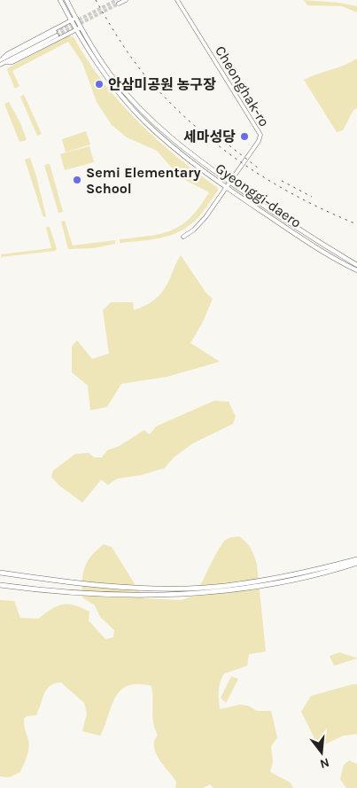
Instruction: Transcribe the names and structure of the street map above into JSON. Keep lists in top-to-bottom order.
{
  "streets": {
    "main road": ["Cheonghak-ro", "Gyeonggi-daero"]
  },
  "crossings": [
    ["Cheonghak-ro", "Gyeonggi-daero"]
  ],
  "places": ["안삼미공원 농구장", "세마성당", "Semi Elementary School"],
  "north": "bottom"
}
